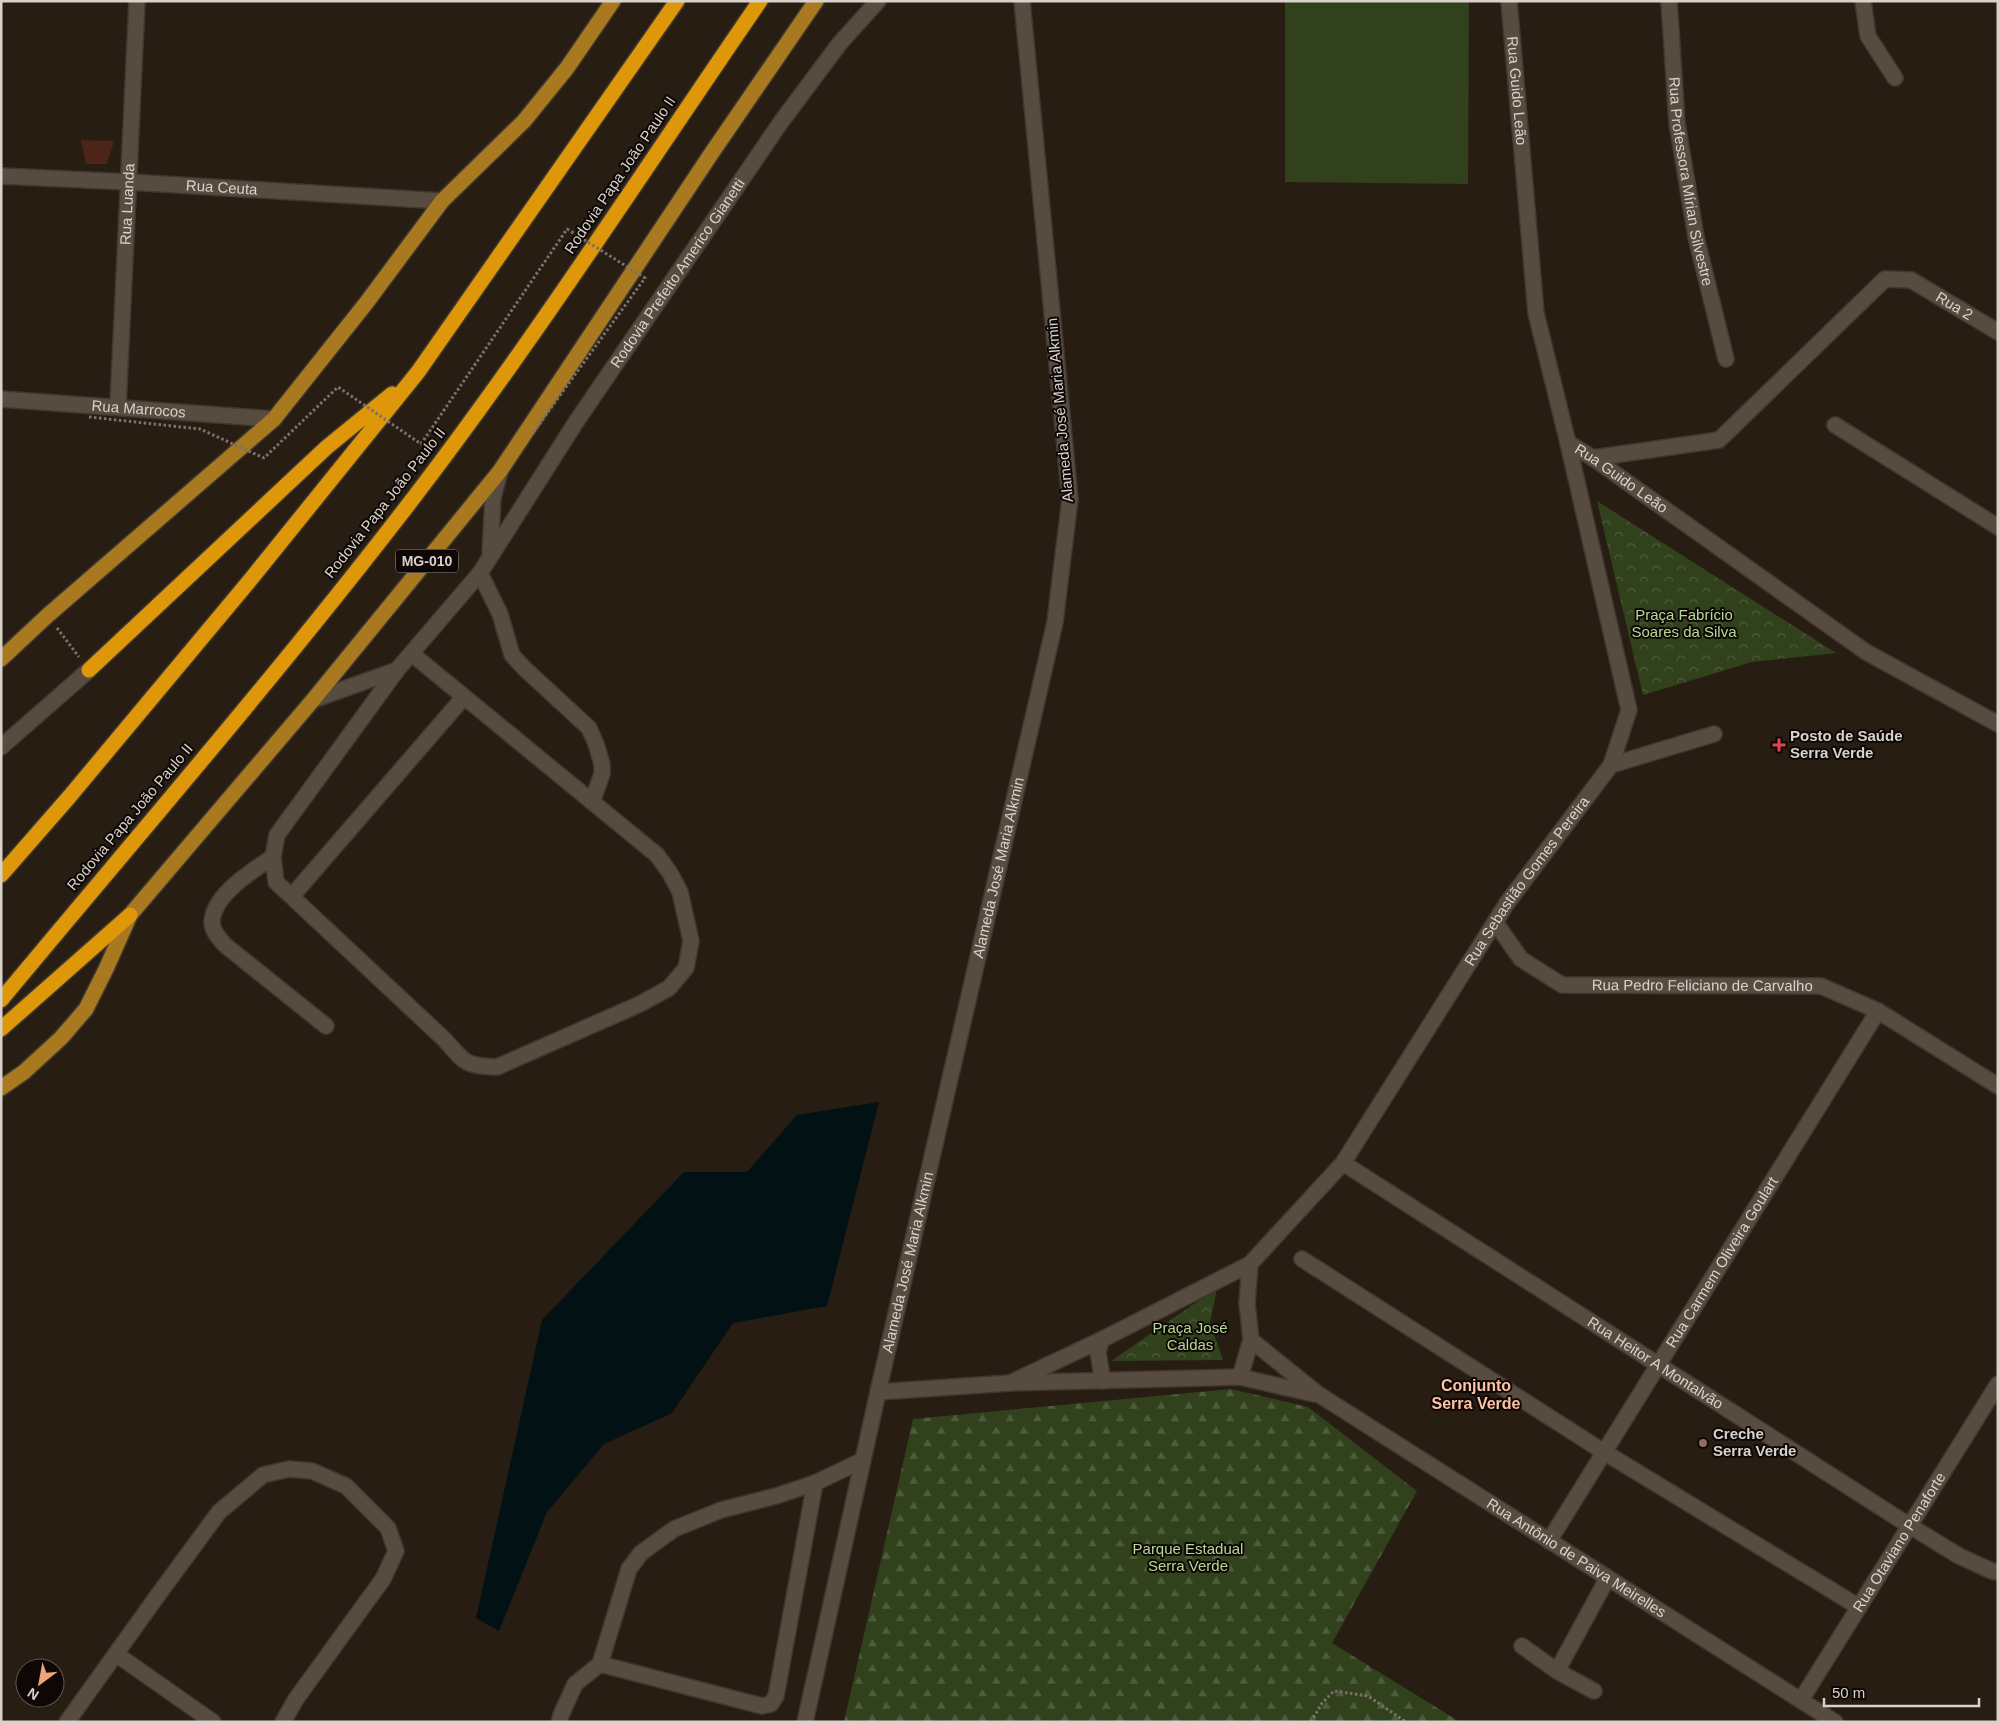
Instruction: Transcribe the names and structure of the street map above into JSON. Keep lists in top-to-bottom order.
{
  "streets": {
    "highway": ["Rodovia Papa João Paulo II", "MG-010"],
    "street": [
      "Rua Guido Leão",
      "Rua Professora Mírian Silvestre",
      "Rua Ceuta",
      "Rua Luanda",
      "Rodovia Prefeito Americo Gianetti",
      "Rua 2",
      "Rua Marrocos",
      "Alameda José Maria Alkmin",
      "Rua Sebastião Gomes Pereira",
      "Rua Pedro Feliciano de Carvalho",
      "Rua Carmem Oliveira Goulart",
      "Rua Heitor A Montalvão",
      "Rua Otaviano Penaforte",
      "Rua Antônio de Paiva Meirelles"
    ]
  },
  "crossings": [
    ["Rua Guido Leão", "Rua 2"],
    ["Rua Guido Leão", "Rua Sebastião Gomes Pereira"],
    ["Rua Ceuta", "Rua Luanda"],
    ["Rua Luanda", "Rua Marrocos"],
    ["Rua Sebastião Gomes Pereira", "Rua Pedro Feliciano de Carvalho"],
    ["Rua Sebastião Gomes Pereira", "Rua Heitor A Montalvão"],
    ["Rua Pedro Feliciano de Carvalho", "Rua Carmem Oliveira Goulart"],
    ["Rua Carmem Oliveira Goulart", "Rua Heitor A Montalvão"],
    ["Rua Carmem Oliveira Goulart", "Rua Antônio de Paiva Meirelles"],
    ["Rua Heitor A Montalvão", "Rua Otaviano Penaforte"],
    ["Rua Otaviano Penaforte", "Rua Antônio de Paiva Meirelles"]
  ],
  "districts": ["Conjunto Serra Verde"],
  "parks": ["Praça Fabrício Soares da Silva", "Praça José Caldas", "Parque Estadual Serra Verde"],
  "places": {
    "health": ["Posto de Saúde Serra Verde"],
    "other": ["Creche Serra Verde"]
  },
  "scale_bar": "50 m",
  "north": "bottom left"
}
